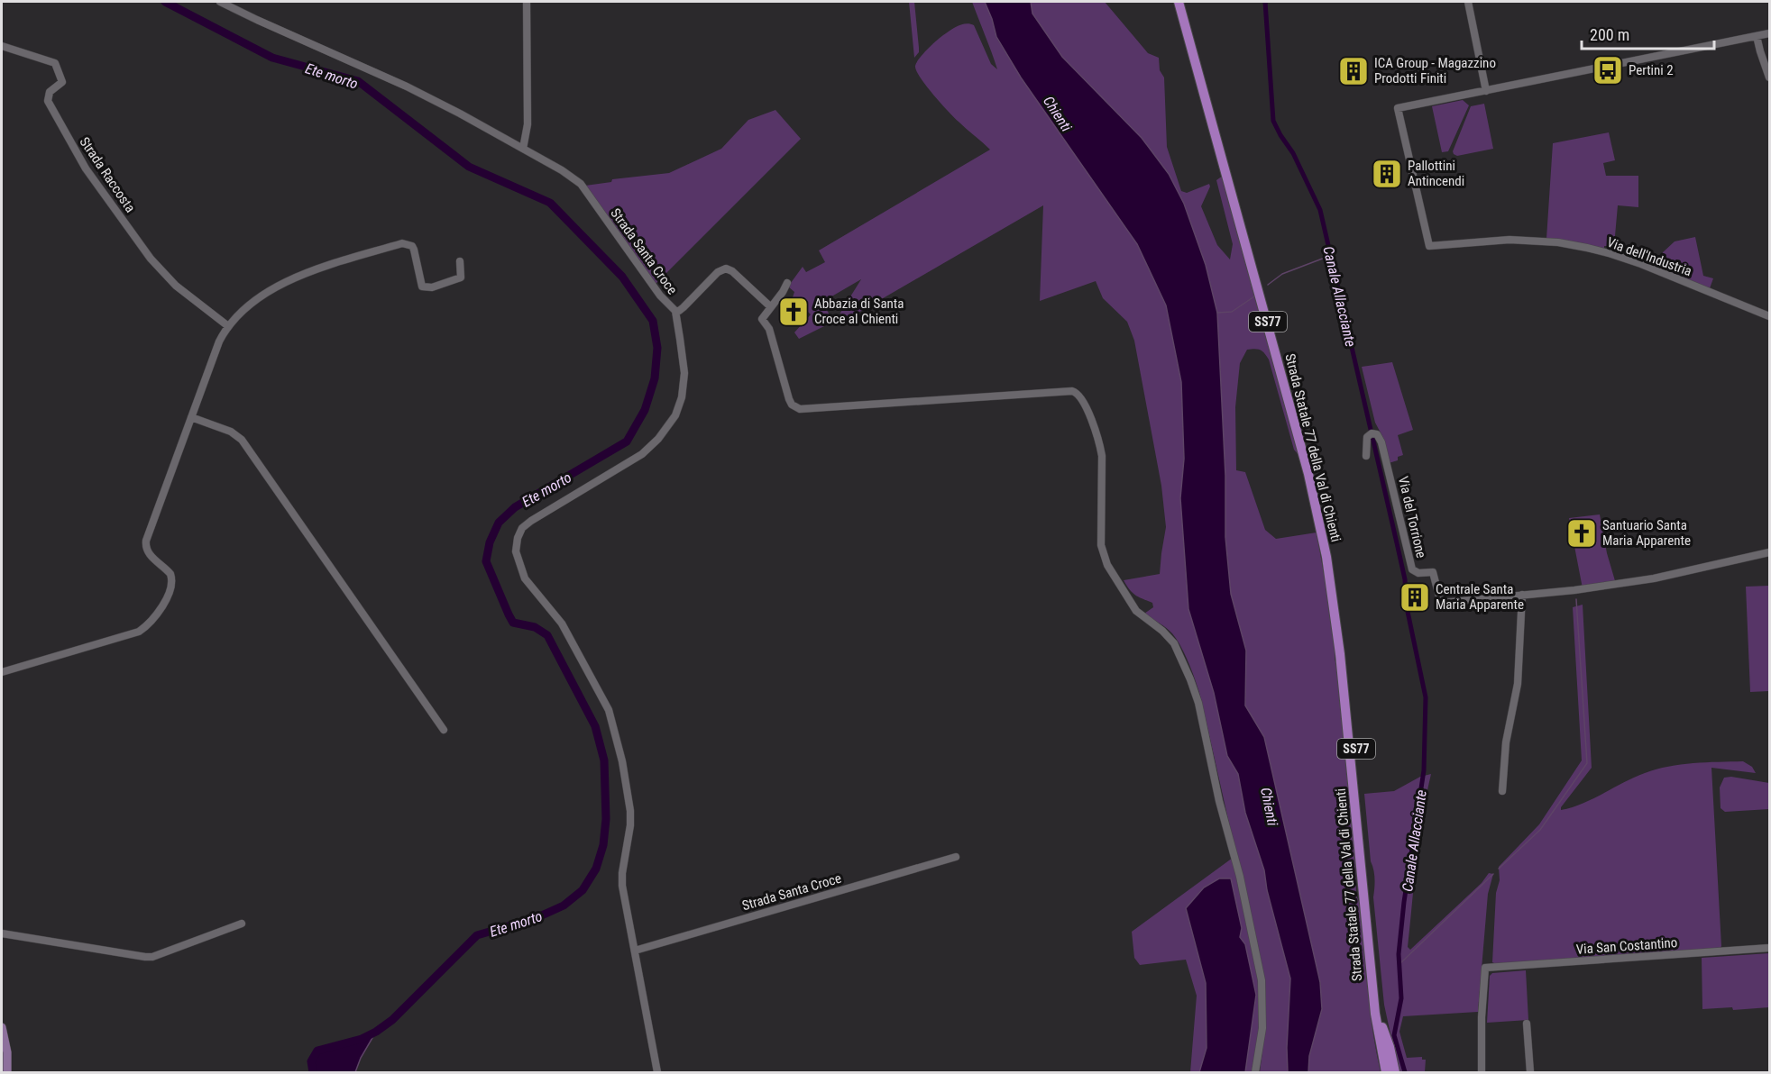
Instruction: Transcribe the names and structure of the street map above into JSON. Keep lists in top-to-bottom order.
{
  "streets": {
    "highway": ["SS77", "Strada Statale 77 della Val di Chienti"],
    "street": [
      "Strada Raccosta",
      "Strada Santa Croce",
      "Via dell'Industria",
      "Via del Torrione",
      "Via San Costantino"
    ]
  },
  "water": ["Ete morto", "Chienti", "Canale Allacciante"],
  "places": {
    "bus stop": ["Pertini 2"],
    "building": ["ICA Group - Magazzino Prodotti Finiti", "Pallottini Antincendi", "Centrale Santa Maria Apparente"],
    "church": ["Abbazia di Santa Croce al Chienti", "Santuario Santa Maria Apparente"]
  },
  "scale_bar": "200 m"
}
